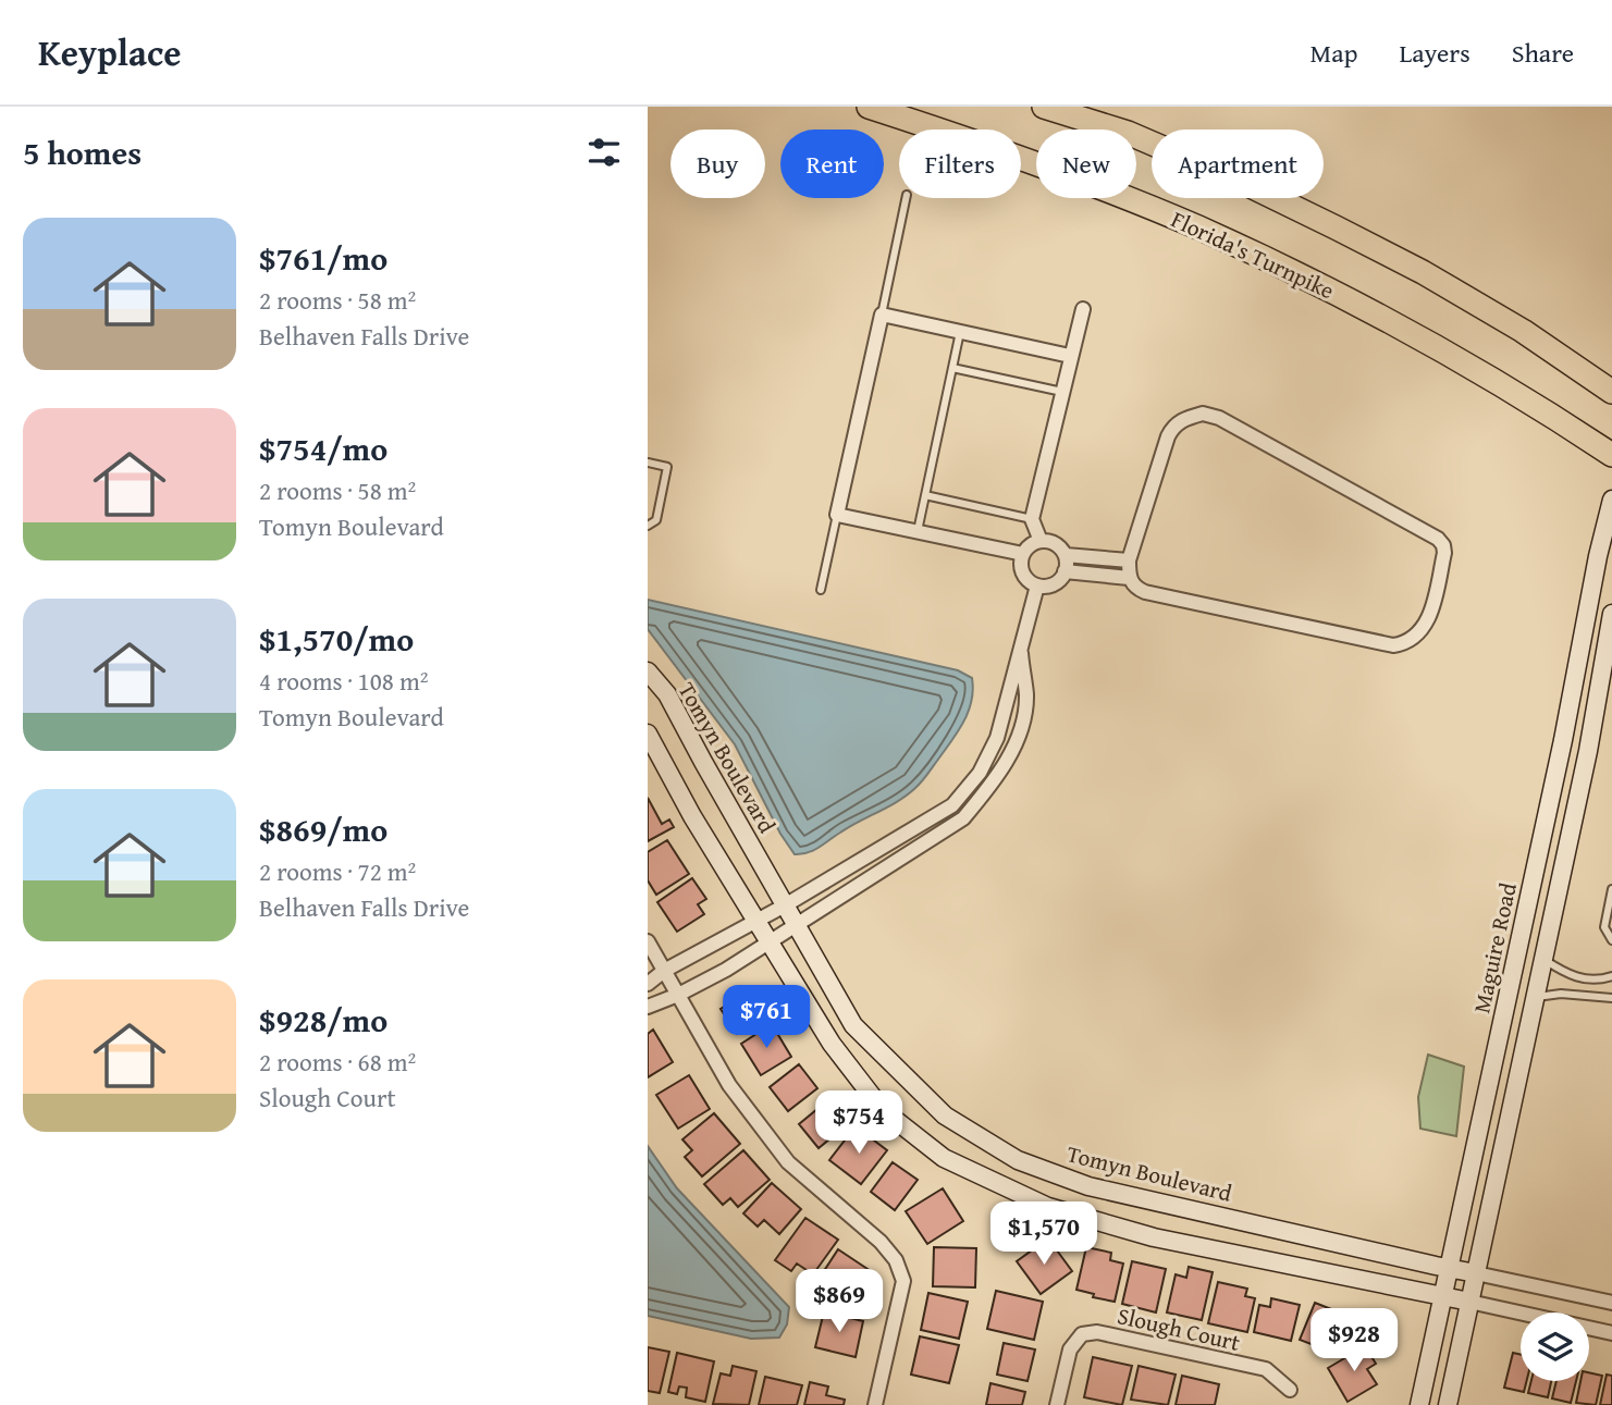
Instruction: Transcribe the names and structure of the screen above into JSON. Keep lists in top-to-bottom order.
{
  "streets": {
    "highway": ["Florida's Turnpike"],
    "street": ["Tomyn Boulevard", "Maguire Road", "Slough Court"]
  },
  "crossings": [
    ["Tomyn Boulevard", "Maguire Road"]
  ],
  "page": {
    "header": "Keyplace",
    "nav": ["Map", "Layers", "Share"],
    "heading": "5 homes",
    "chip": [
      "Buy",
      "Rent",
      "Filters",
      "New",
      "Apartment"
    ],
    "list": [
      {
        "name": "$761/mo",
        "note": "2 rooms · 58 m² · Belhaven Falls Drive"
      },
      {
        "name": "$754/mo",
        "note": "2 rooms · 58 m² · Tomyn Boulevard"
      },
      {
        "name": "$1,570/mo",
        "note": "4 rooms · 108 m² · Tomyn Boulevard"
      },
      {
        "name": "$869/mo",
        "note": "2 rooms · 72 m² · Belhaven Falls Drive"
      },
      {
        "name": "$928/mo",
        "note": "2 rooms · 68 m² · Slough Court"
      }
    ],
    "price": [
      "$761",
      "$754",
      "$1,570",
      "$869",
      "$928"
    ]
  }
}
